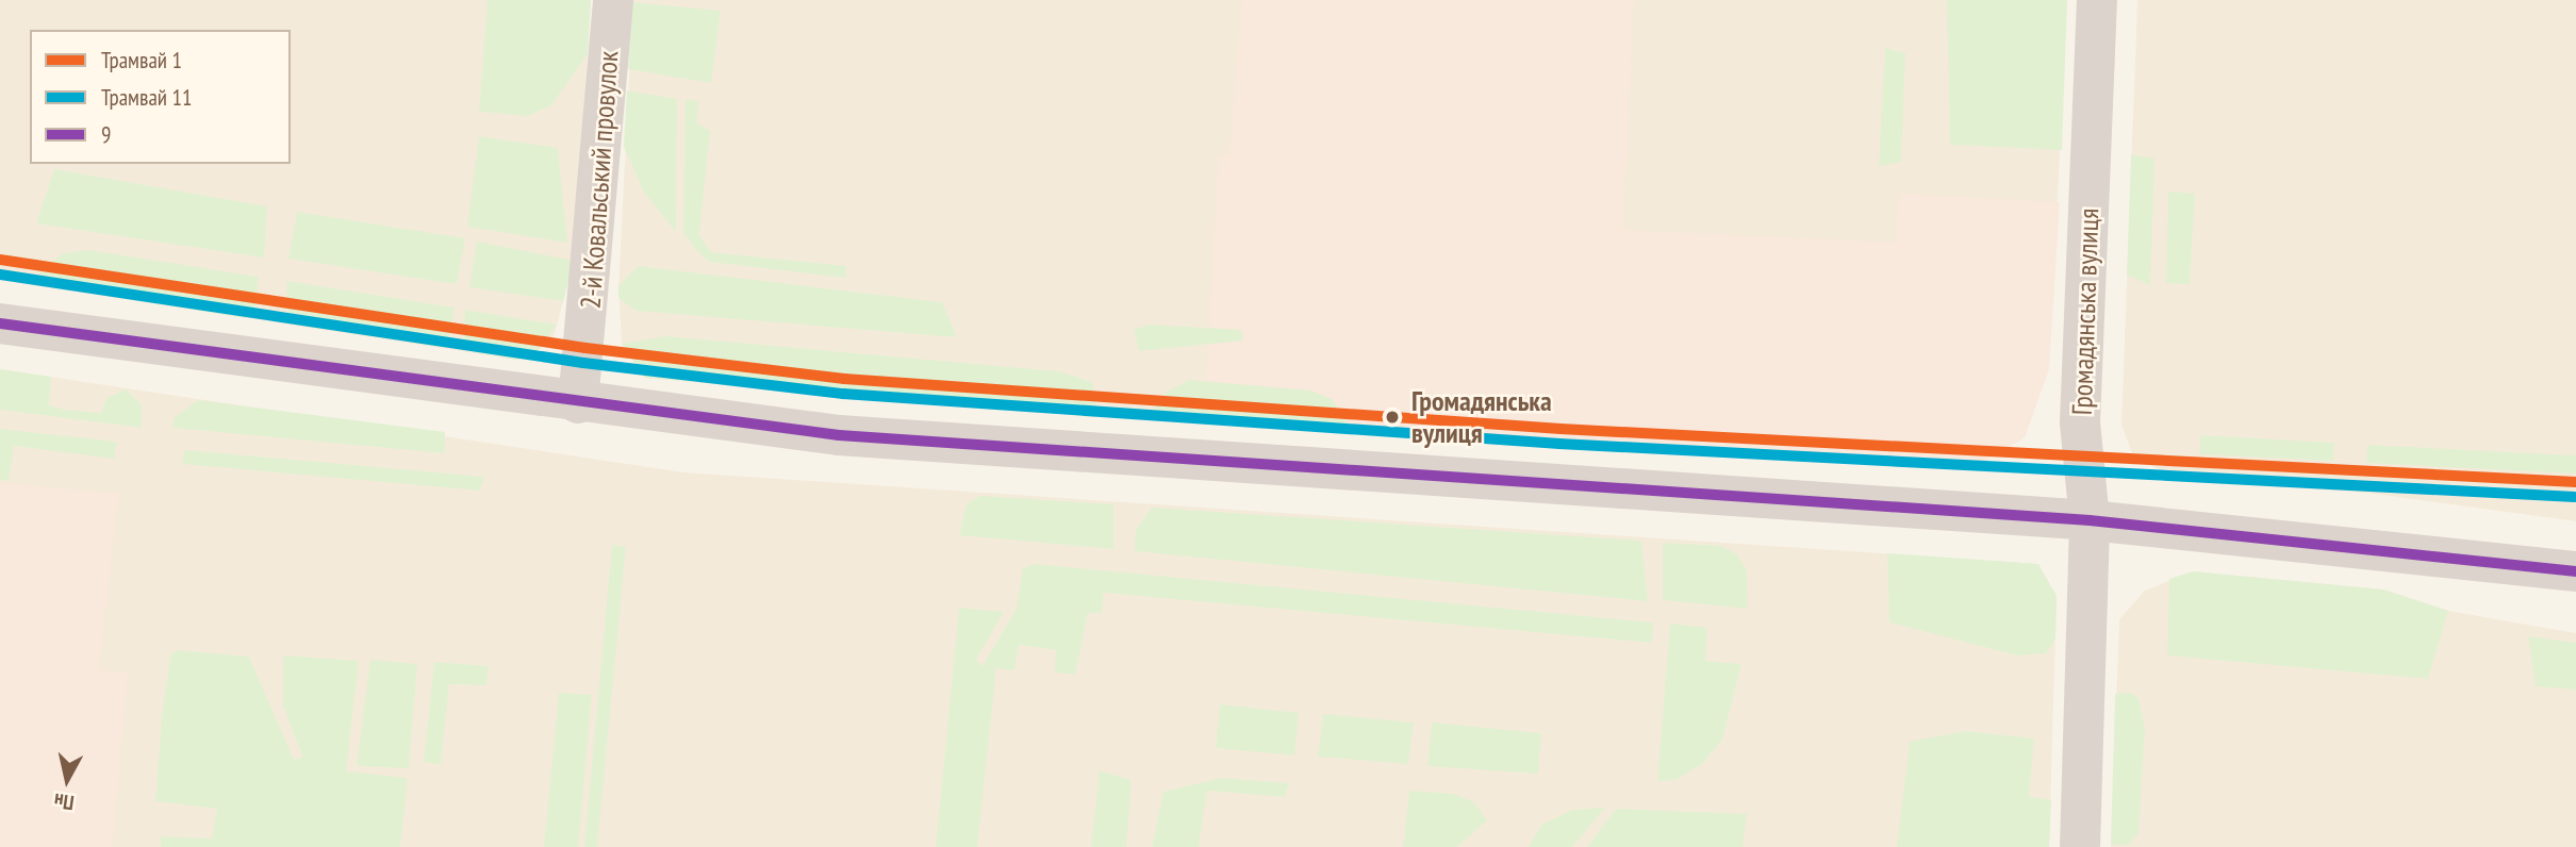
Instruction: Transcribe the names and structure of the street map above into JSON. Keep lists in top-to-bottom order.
{
  "streets": {
    "street": ["2-й Ковальський провулок", "Громадянська вулиця"]
  },
  "places": ["Громадянська вулиця"],
  "lines": ["tram line 1", "tram line 11", "transit line 9"],
  "legend": ["Трамвай 1", "Трамвай 11", "9"],
  "north": "bottom"
}
